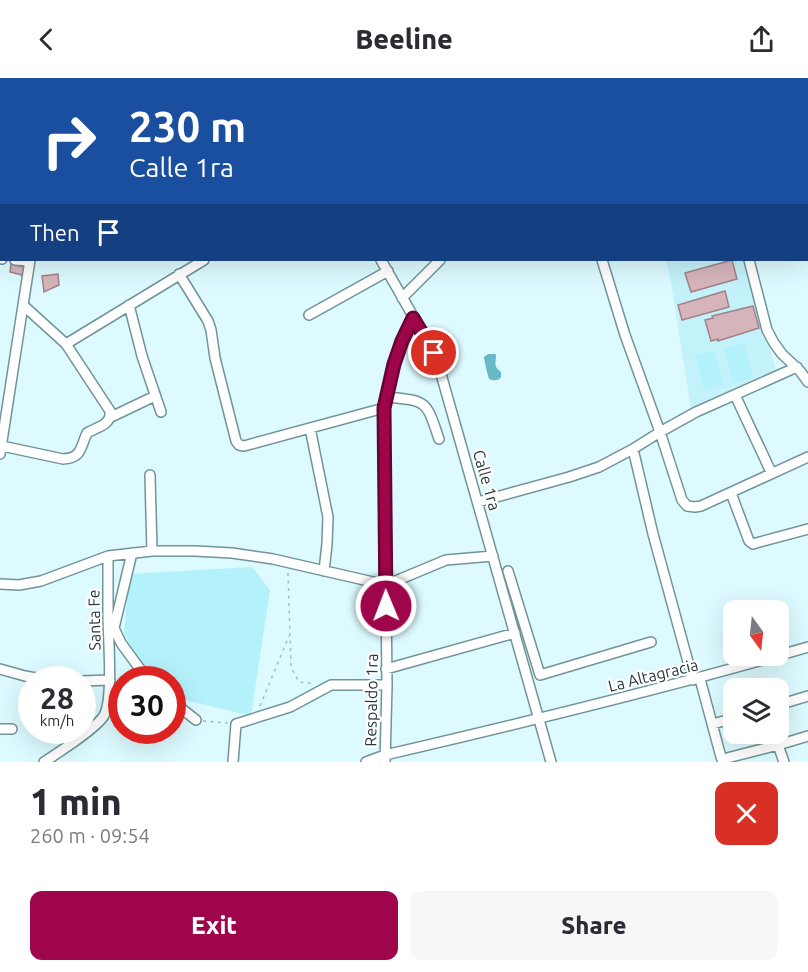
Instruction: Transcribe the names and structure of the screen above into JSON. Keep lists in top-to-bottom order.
{
  "streets": {
    "street": [
      "Calle 1ra",
      "Santa Fe",
      "La Altagracia",
      "Respaldo 1ra"
    ]
  },
  "crossings": [
    ["Calle 1ra", "La Altagracia"],
    ["Calle 1ra", "Respaldo 1ra"],
    ["La Altagracia", "Respaldo 1ra"]
  ],
  "north": "bottom",
  "page": {
    "header": "Beeline",
    "turn": ["230 m", "Calle 1ra"],
    "then": "Then",
    "speed": "28 km/h",
    "limit": "30",
    "heading": ["1 min", "260 m · 09:54"],
    "buttons": ["Exit", "Share"]
  }
}
